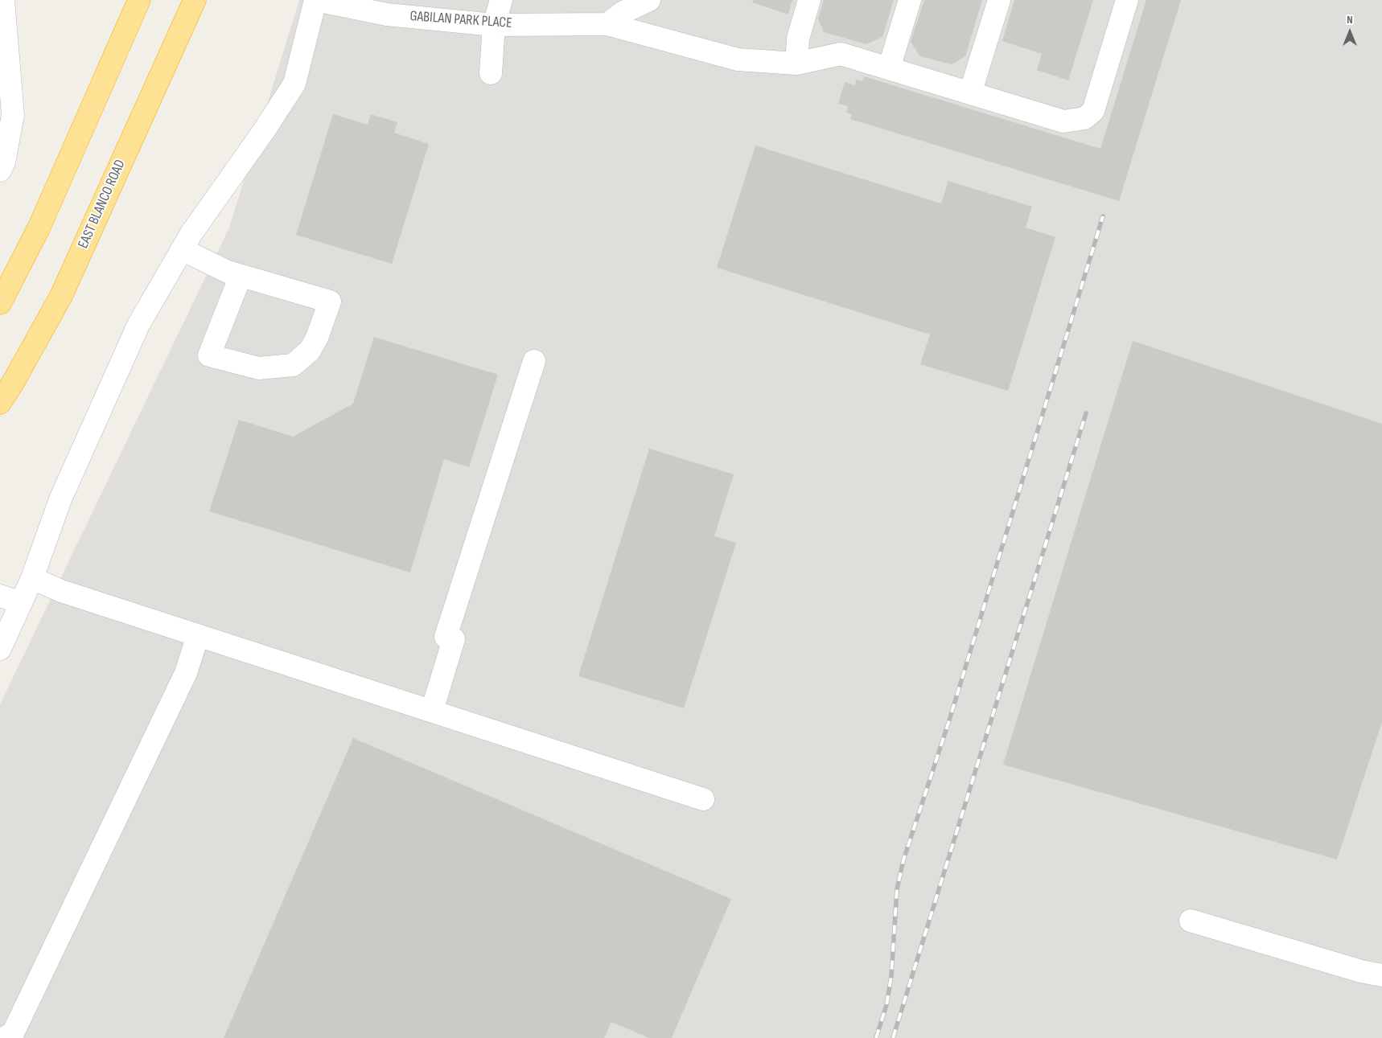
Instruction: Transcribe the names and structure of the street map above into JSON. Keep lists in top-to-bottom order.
{
  "streets": {
    "highway": ["EAST BLANCO ROAD"],
    "street": ["GABILAN PARK PLACE"]
  },
  "north": "top"
}
